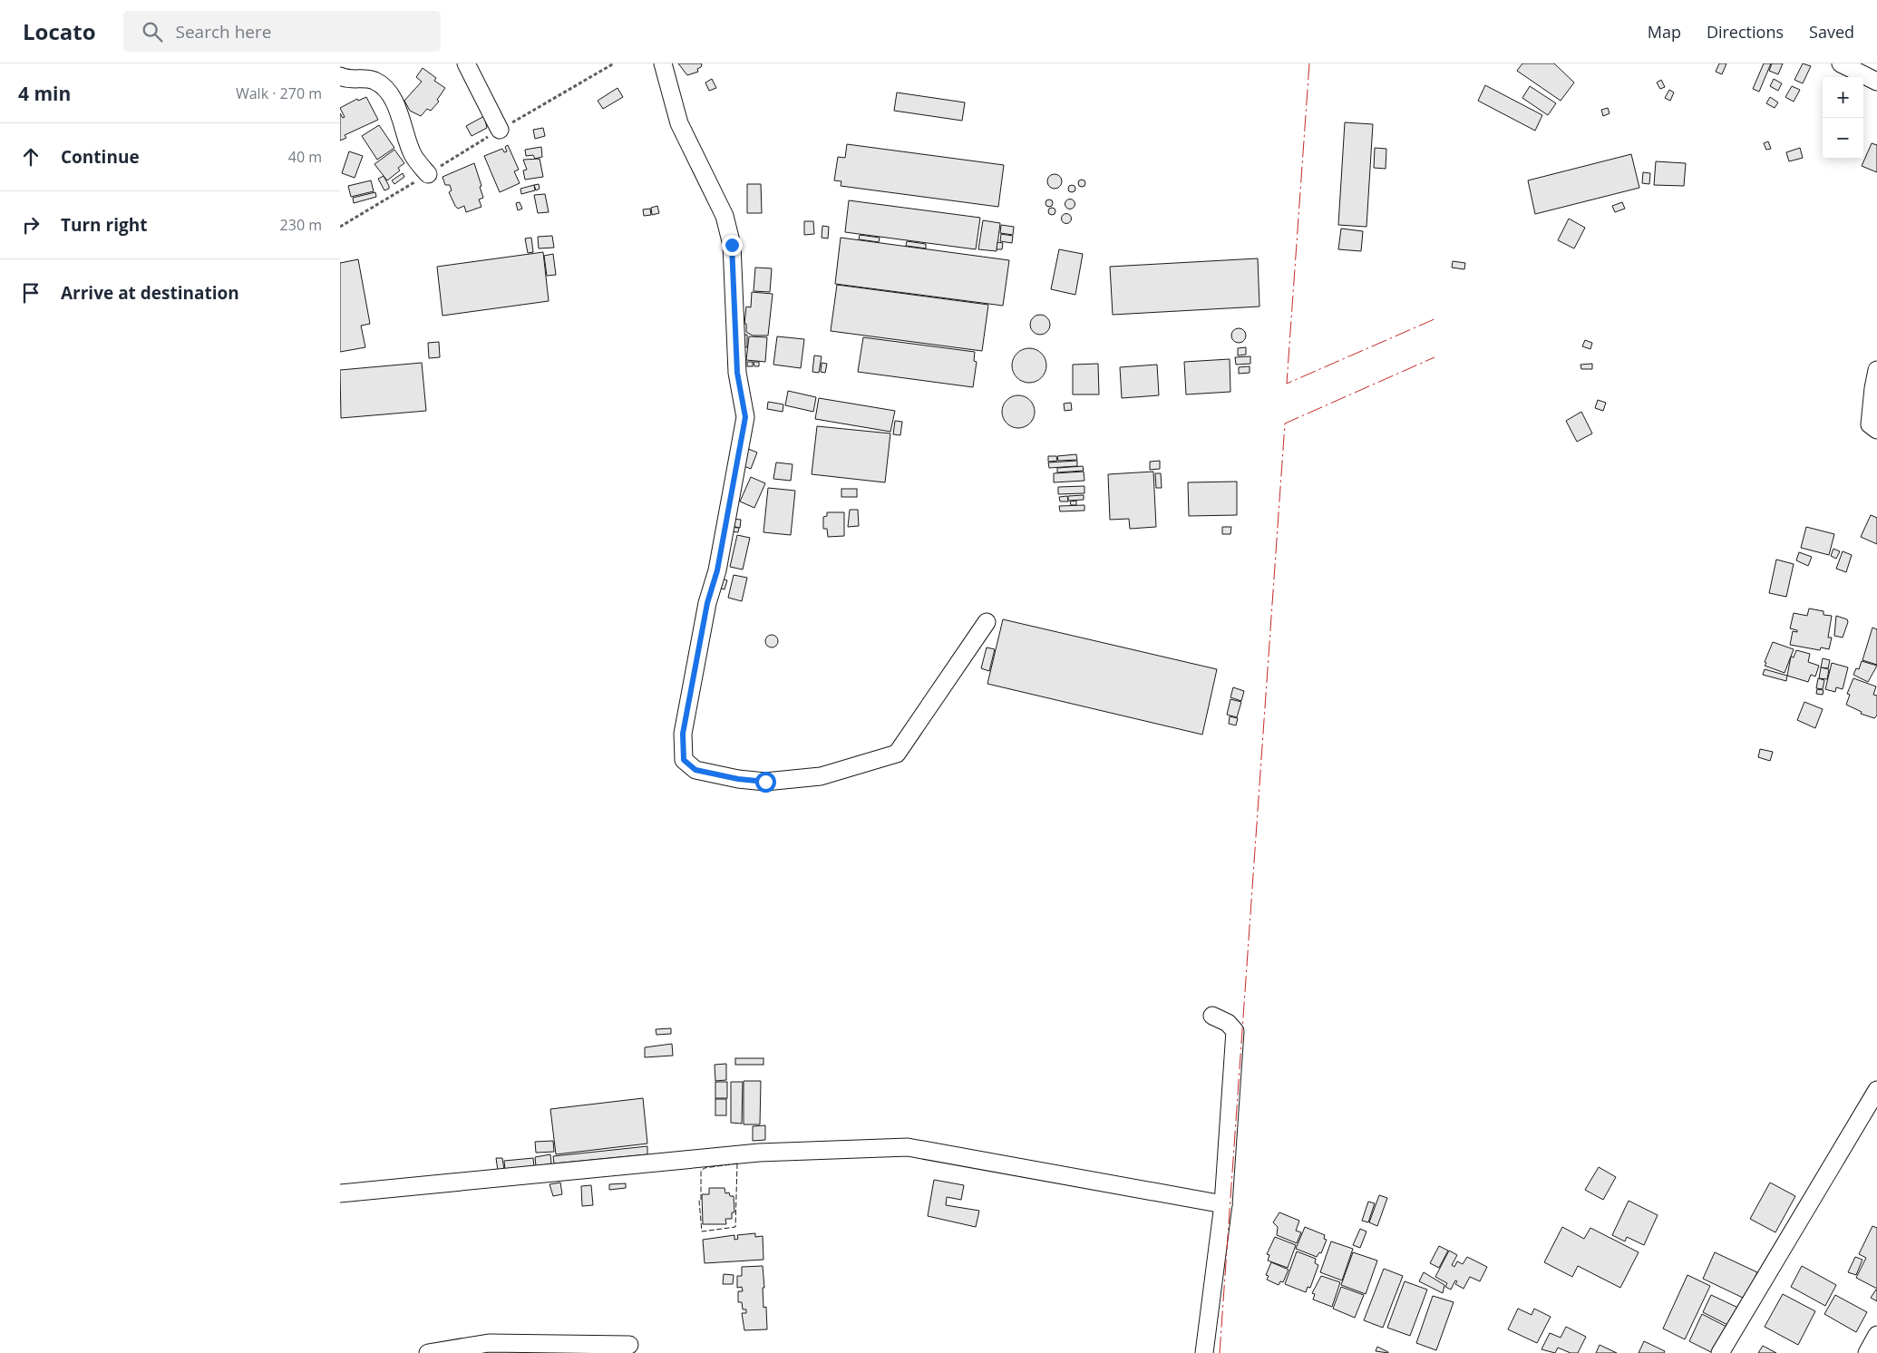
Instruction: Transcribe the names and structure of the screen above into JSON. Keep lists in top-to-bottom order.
{
  "page": {
    "header": "Locato",
    "search": "Search here",
    "nav": ["Map", "Directions", "Saved"],
    "heading": ["4 min", "Walk · 270 m"],
    "map_buttons": ["+", "−"],
    "list": [
      ["Continue", "40 m"],
      ["Turn right", "230 m"],
      "Arrive at destination"
    ]
  }
}
